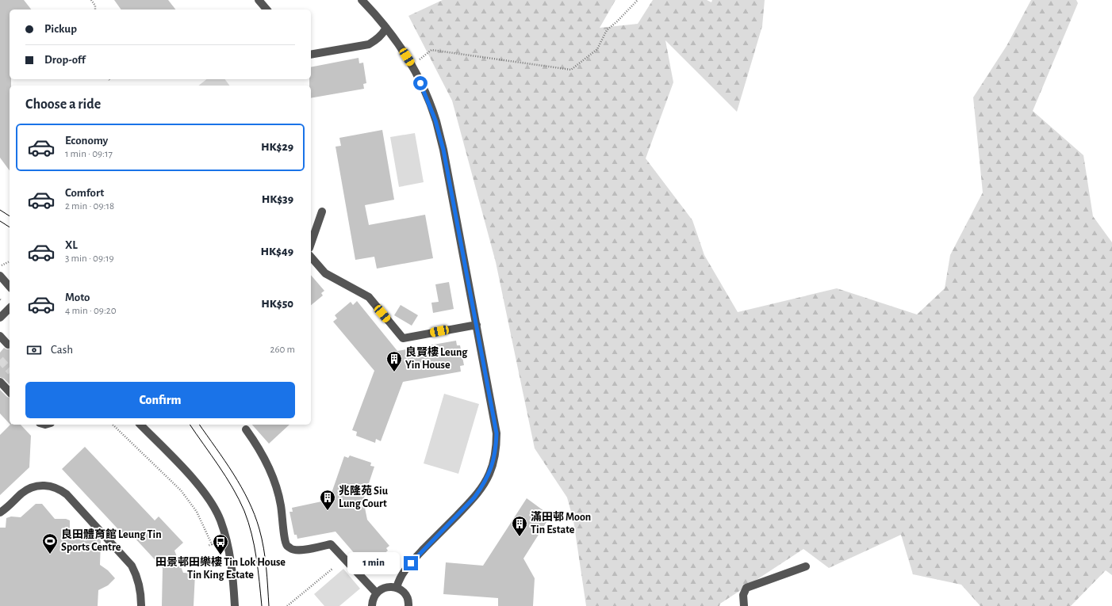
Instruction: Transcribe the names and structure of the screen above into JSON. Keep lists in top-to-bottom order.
{
  "places": {
    "building": ["良賢樓 Leung Yin House", "兆隆苑 Siu Lung Court", "滿田邨 Moon Tin Estate"],
    "sports": ["良田體育館 Leung Tin Sports Centre"],
    "bus stop": ["田景邨田樂樓 Tin Lok House Tin King Estate"]
  },
  "page": {
    "banner": ["Pickup", "Drop-off"],
    "heading": "Choose a ride",
    "list": [
      {
        "name": "Economy",
        "note": "1 min · 09:17",
        "value": "HK$29"
      },
      {
        "name": "Comfort",
        "note": "2 min · 09:18",
        "value": "HK$39"
      },
      {
        "name": "XL",
        "note": "3 min · 09:19",
        "value": "HK$49"
      },
      {
        "name": "Moto",
        "note": "4 min · 09:20",
        "value": "HK$50"
      }
    ],
    "pay": ["Cash", "260 m"],
    "buttons": "Confirm",
    "bubble": "1 min"
  }
}
